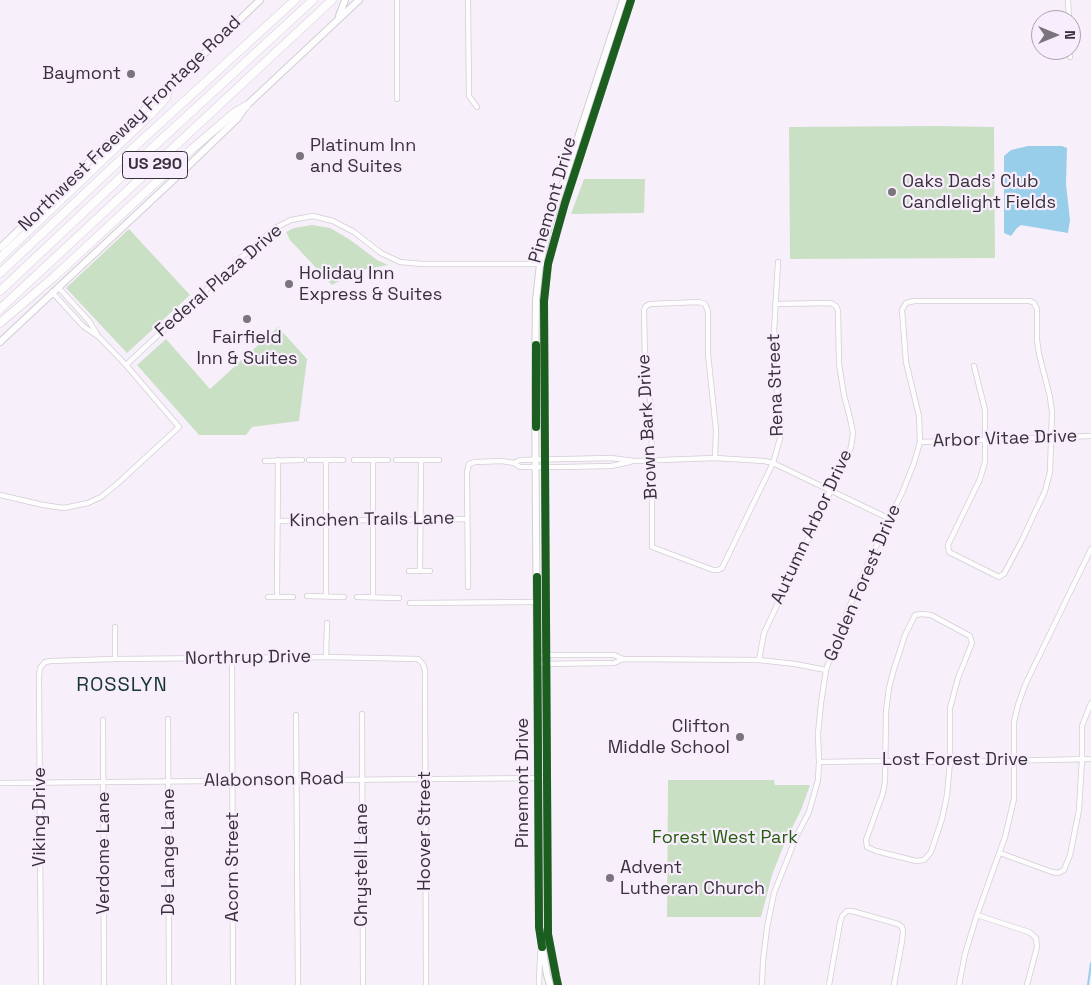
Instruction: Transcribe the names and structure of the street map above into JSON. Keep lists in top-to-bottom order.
{
  "streets": {
    "highway": ["US 290"],
    "main road": ["Northwest Freeway Frontage Road", "Pinemont Drive"],
    "street": [
      "Federal Plaza Drive",
      "Rena Street",
      "Brown Bark Drive",
      "Arbor Vitae Drive",
      "Kinchen Trails Lane",
      "Autumn Arbor Drive",
      "Golden Forest Drive",
      "Northrup Drive",
      "Lost Forest Drive",
      "Alabonson Road",
      "Viking Drive",
      "Hoover Street",
      "De Lange Lane",
      "Verdome Lane",
      "Chrystell Lane",
      "Acorn Street"
    ]
  },
  "crossings": [
    ["Pinemont Drive", "Federal Plaza Drive"],
    ["Pinemont Drive", "Alabonson Road"],
    ["Rena Street", "Brown Bark Drive"],
    ["Rena Street", "Autumn Arbor Drive"],
    ["Arbor Vitae Drive", "Golden Forest Drive"],
    ["Golden Forest Drive", "Lost Forest Drive"],
    ["Northrup Drive", "Viking Drive"],
    ["Northrup Drive", "Hoover Street"],
    ["Northrup Drive", "Acorn Street"],
    ["Alabonson Road", "Viking Drive"],
    ["Alabonson Road", "Hoover Street"],
    ["Alabonson Road", "De Lange Lane"],
    ["Alabonson Road", "Verdome Lane"],
    ["Alabonson Road", "Chrystell Lane"],
    ["Alabonson Road", "Acorn Street"]
  ],
  "districts": ["ROSSLYN"],
  "parks": ["Forest West Park"],
  "places": [
    "Baymont",
    "Platinum Inn and Suites",
    "Oaks Dads' Club Candlelight Fields",
    "Holiday Inn Express & Suites",
    "Fairfield Inn & Suites",
    "Clifton Middle School",
    "Advent Lutheran Church"
  ],
  "north": "right"
}
